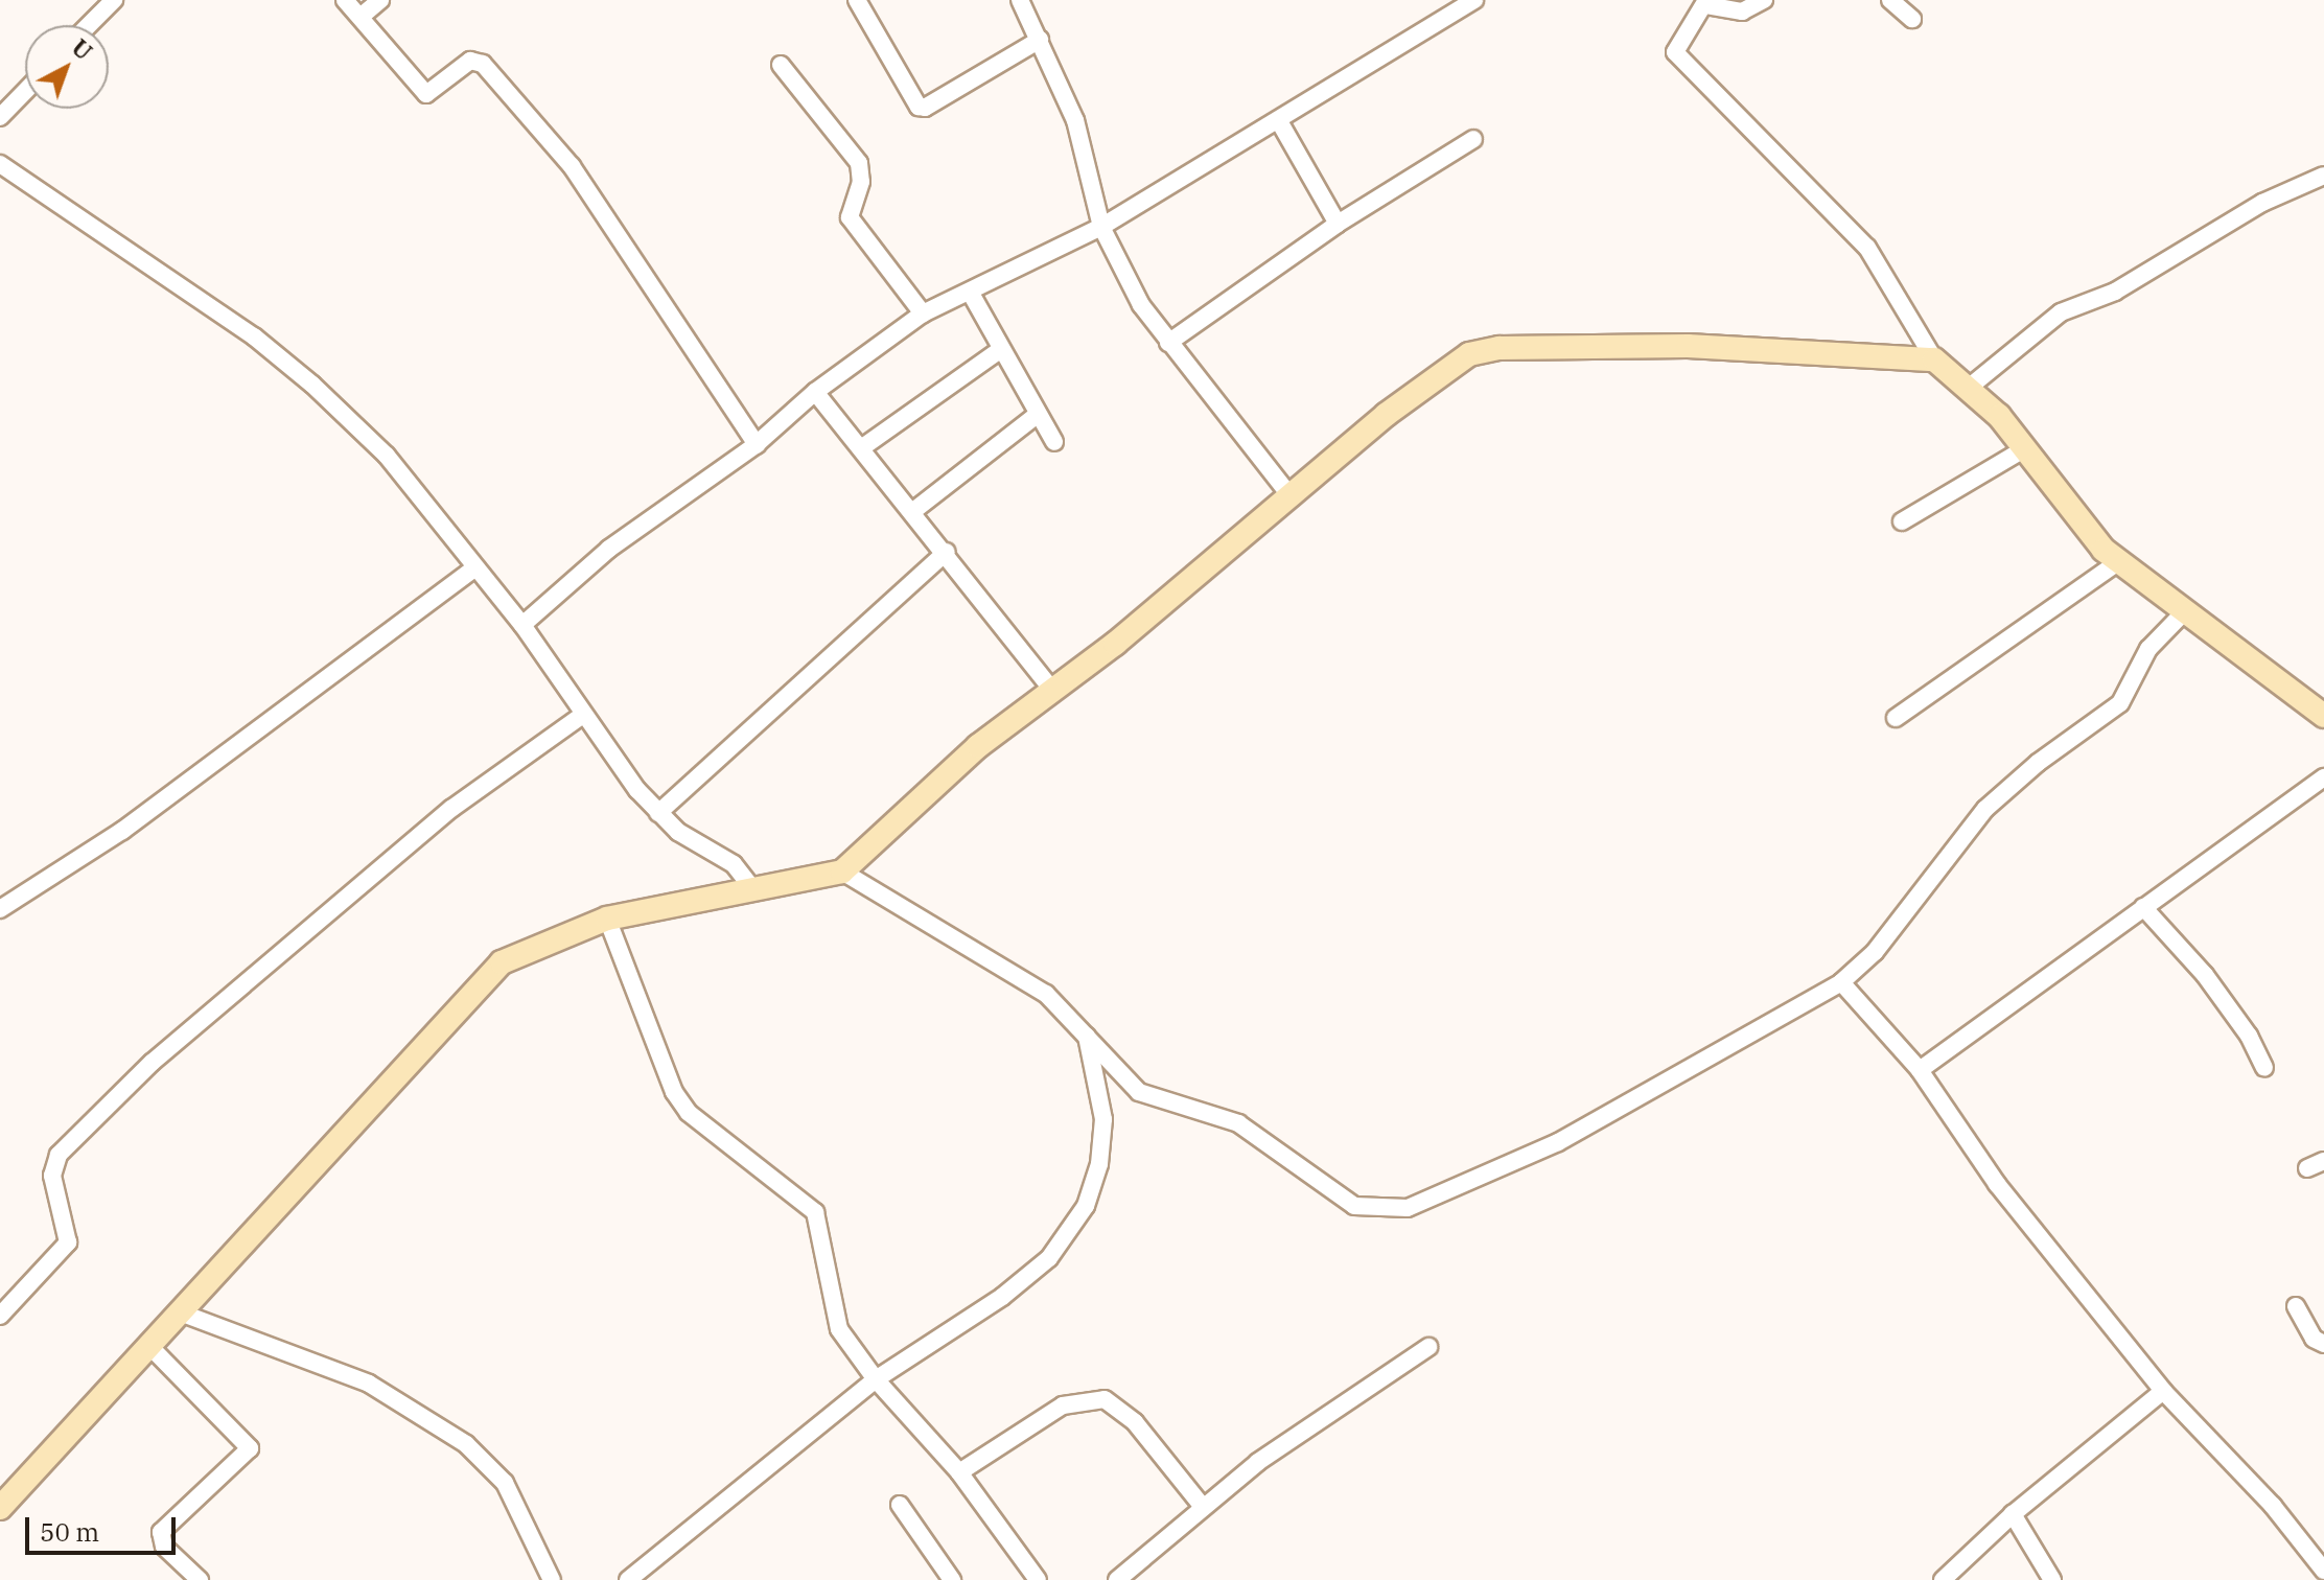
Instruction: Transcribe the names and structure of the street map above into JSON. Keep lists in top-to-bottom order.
{
  "scale_bar": "50 m",
  "north": "top right"
}
